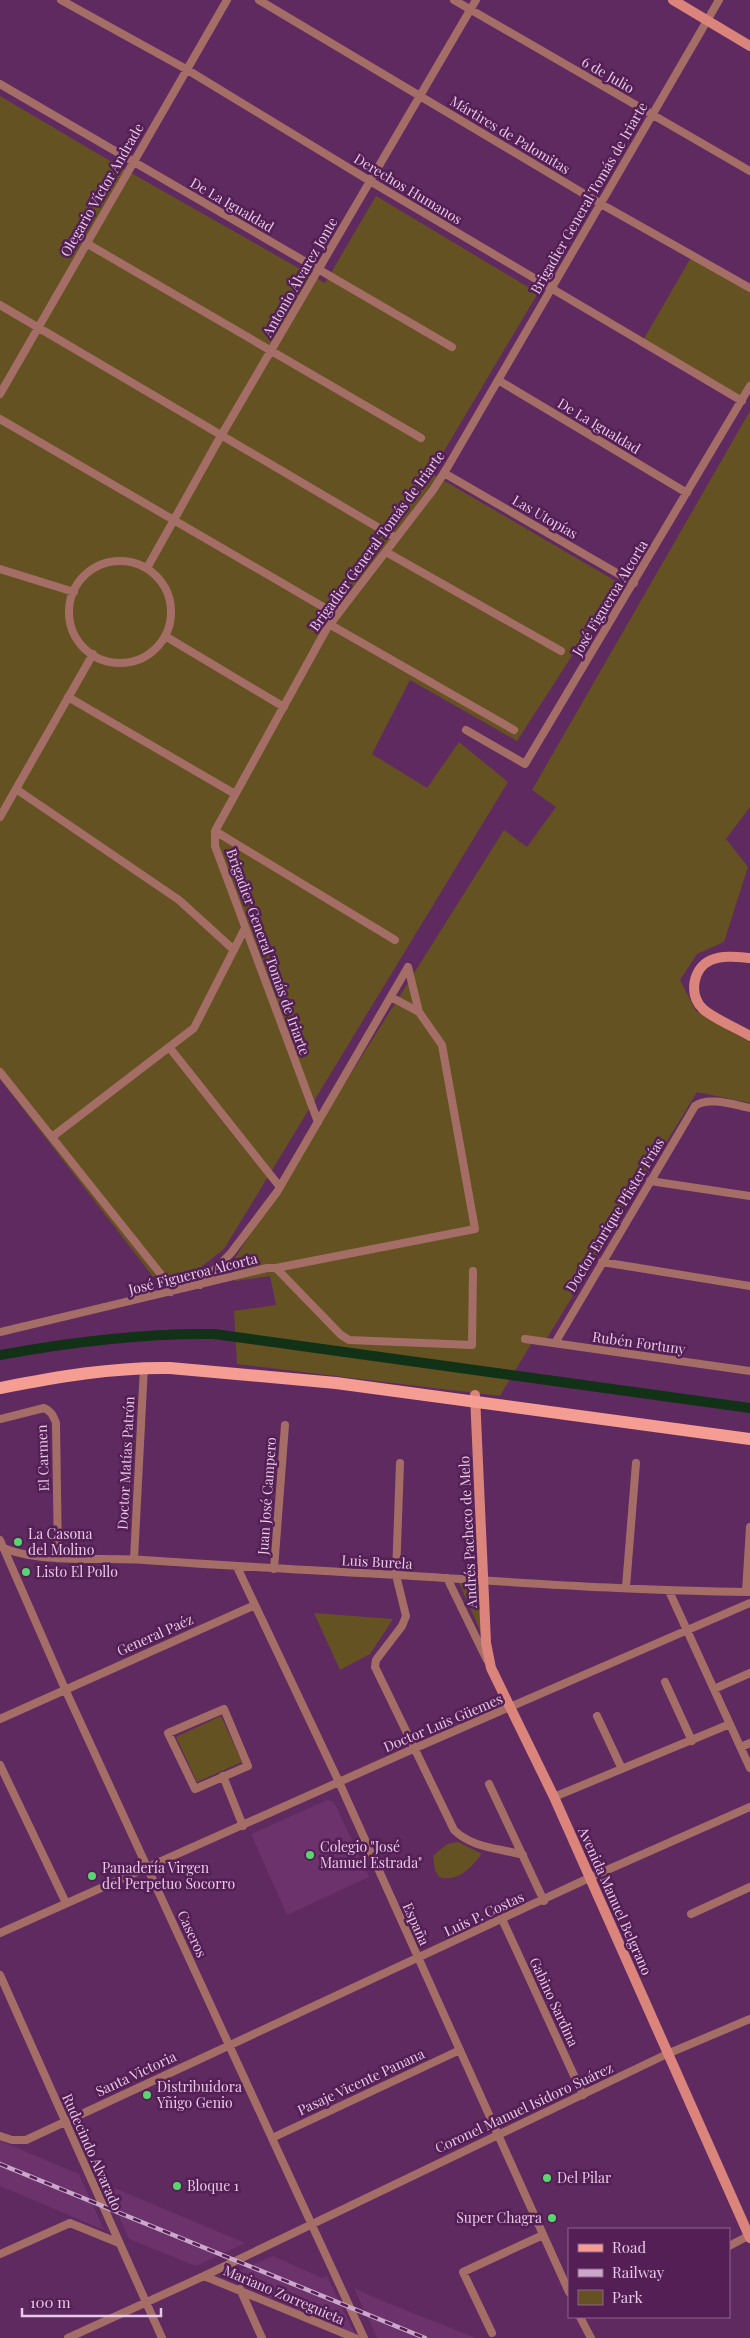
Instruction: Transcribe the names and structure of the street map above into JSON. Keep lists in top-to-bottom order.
{
  "streets": {
    "main road": ["Andrés Pacheco de Melo", "Avenida Manuel Belgrano"],
    "street": [
      "6 de Julio",
      "Mártires de Palomitas",
      "Derechos Humanos",
      "Olegario Víctor Andrade",
      "Brigadier General Tomás de Iriarte",
      "De La Igualdad",
      "Antonio Álvarez Jonte",
      "Las Utopías",
      "José Figueroa Alcorta",
      "Doctor Enrique Pfister Frías",
      "Rubén Fortuny",
      "El Carmen",
      "Doctor Matías Patrón",
      "Juan José Campero",
      "Luis Burela",
      "General Paéz",
      "Doctor Luis Güemes",
      "Luis P. Costas",
      "España",
      "Caseros",
      "Gabino Sardina",
      "Santa Victoria",
      "Pasaje Vicente Panana",
      "Coronel Manuel Isidoro Suárez",
      "Rudecindo Alvarado",
      "Mariano Zorreguieta"
    ]
  },
  "crossings": [
    ["6 de Julio", "Brigadier General Tomás de Iriarte"],
    ["6 de Julio", "Antonio Álvarez Jonte"],
    ["Mártires de Palomitas", "Brigadier General Tomás de Iriarte"],
    ["Mártires de Palomitas", "Antonio Álvarez Jonte"],
    ["Derechos Humanos", "Olegario Víctor Andrade"],
    ["Derechos Humanos", "Brigadier General Tomás de Iriarte"],
    ["Derechos Humanos", "Antonio Álvarez Jonte"],
    ["Derechos Humanos", "José Figueroa Alcorta"],
    ["Olegario Víctor Andrade", "De La Igualdad"],
    ["Brigadier General Tomás de Iriarte", "De La Igualdad"],
    ["Brigadier General Tomás de Iriarte", "Las Utopías"],
    ["De La Igualdad", "Antonio Álvarez Jonte"],
    ["De La Igualdad", "José Figueroa Alcorta"],
    ["Las Utopías", "José Figueroa Alcorta"],
    ["Doctor Enrique Pfister Frías", "Rubén Fortuny"],
    ["El Carmen", "Luis Burela"],
    ["Doctor Matías Patrón", "Luis Burela"],
    ["Juan José Campero", "Luis Burela"],
    ["Andrés Pacheco de Melo", "Luis Burela"],
    ["Andrés Pacheco de Melo", "Avenida Manuel Belgrano"],
    ["Luis Burela", "Avenida Manuel Belgrano"],
    ["Luis Burela", "España"],
    ["Luis Burela", "Caseros"],
    ["General Paéz", "España"],
    ["General Paéz", "Caseros"],
    ["Doctor Luis Güemes", "Avenida Manuel Belgrano"],
    ["Doctor Luis Güemes", "España"],
    ["Doctor Luis Güemes", "Caseros"],
    ["Avenida Manuel Belgrano", "Luis P. Costas"],
    ["Avenida Manuel Belgrano", "Coronel Manuel Isidoro Suárez"],
    ["Luis P. Costas", "España"],
    ["Luis P. Costas", "Caseros"],
    ["Luis P. Costas", "Gabino Sardina"],
    ["Luis P. Costas", "Santa Victoria"],
    ["España", "Pasaje Vicente Panana"],
    ["España", "Coronel Manuel Isidoro Suárez"],
    ["Caseros", "Santa Victoria"],
    ["Caseros", "Pasaje Vicente Panana"],
    ["Caseros", "Coronel Manuel Isidoro Suárez"],
    ["Gabino Sardina", "Coronel Manuel Isidoro Suárez"],
    ["Santa Victoria", "Rudecindo Alvarado"],
    ["Coronel Manuel Isidoro Suárez", "Rudecindo Alvarado"],
    ["Coronel Manuel Isidoro Suárez", "Mariano Zorreguieta"]
  ],
  "places": [
    "La Casona del Molino",
    "Listo El Pollo",
    "Colegio \"José Manuel Estrada\"",
    "Panadería Virgen del Perpetuo Socorro",
    "Distribuidora Yñigo Genio",
    "Del Pilar",
    "Bloque 1",
    "Super Chagra"
  ],
  "legend": ["Road", "Railway", "Park"],
  "scale_bar": "100 m"
}
